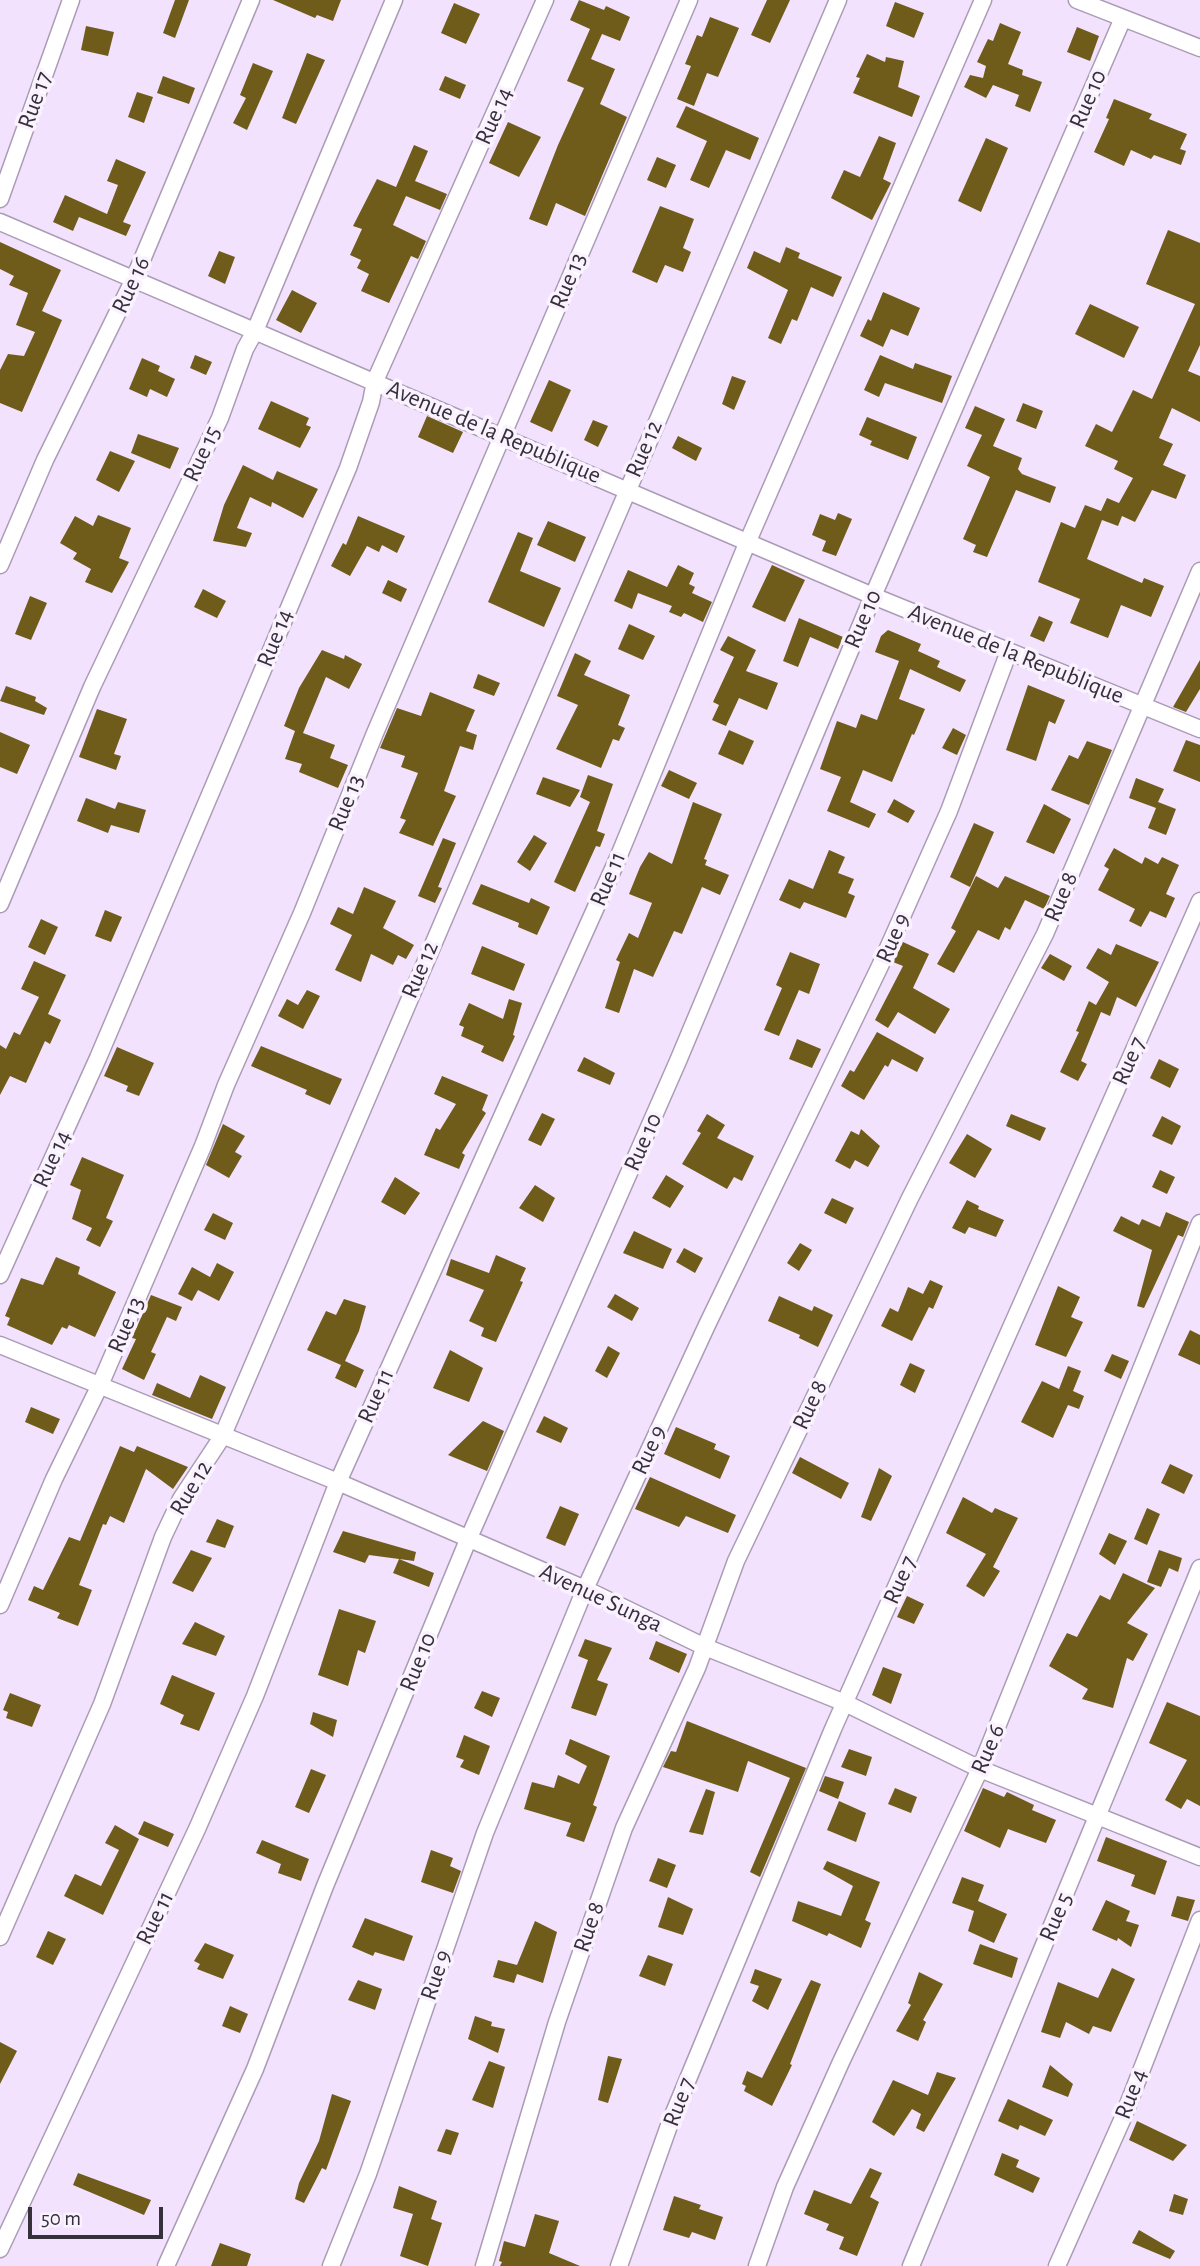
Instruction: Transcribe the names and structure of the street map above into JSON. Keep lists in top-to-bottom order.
{
  "streets": {
    "street": [
      "Rue 10",
      "Rue 17",
      "Rue 14",
      "Rue 13",
      "Rue 16",
      "Avenue de la Republique",
      "Rue 12",
      "Rue 15",
      "Rue 11",
      "Rue 8",
      "Rue 9",
      "Rue 7",
      "Avenue Sunga",
      "Rue 6",
      "Rue 5",
      "Rue 4"
    ]
  },
  "crossings": [
    ["Rue 10", "Avenue de la Republique"],
    ["Rue 10", "Avenue Sunga"],
    ["Rue 14", "Avenue de la Republique"],
    ["Rue 13", "Avenue de la Republique"],
    ["Rue 13", "Avenue Sunga"],
    ["Rue 16", "Avenue de la Republique"],
    ["Avenue de la Republique", "Rue 12"],
    ["Avenue de la Republique", "Rue 15"],
    ["Avenue de la Republique", "Rue 11"],
    ["Avenue de la Republique", "Rue 8"],
    ["Avenue de la Republique", "Rue 9"],
    ["Rue 12", "Avenue Sunga"],
    ["Rue 11", "Avenue Sunga"],
    ["Rue 8", "Avenue Sunga"],
    ["Rue 9", "Avenue Sunga"],
    ["Rue 7", "Avenue Sunga"],
    ["Avenue Sunga", "Rue 6"],
    ["Avenue Sunga", "Rue 5"]
  ],
  "scale_bar": "50 m"
}
